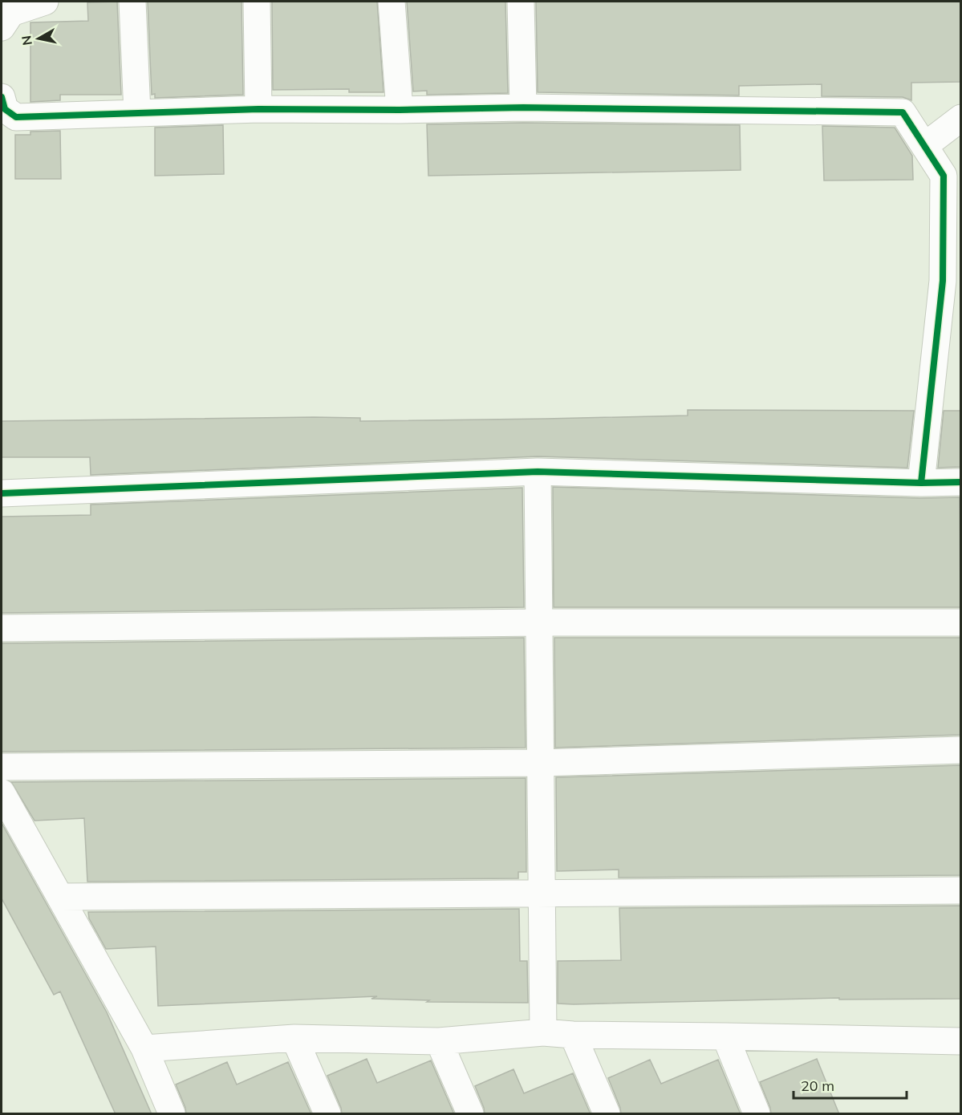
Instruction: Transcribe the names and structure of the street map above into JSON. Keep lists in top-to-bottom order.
{
  "scale_bar": "20 m",
  "north": "left"
}
